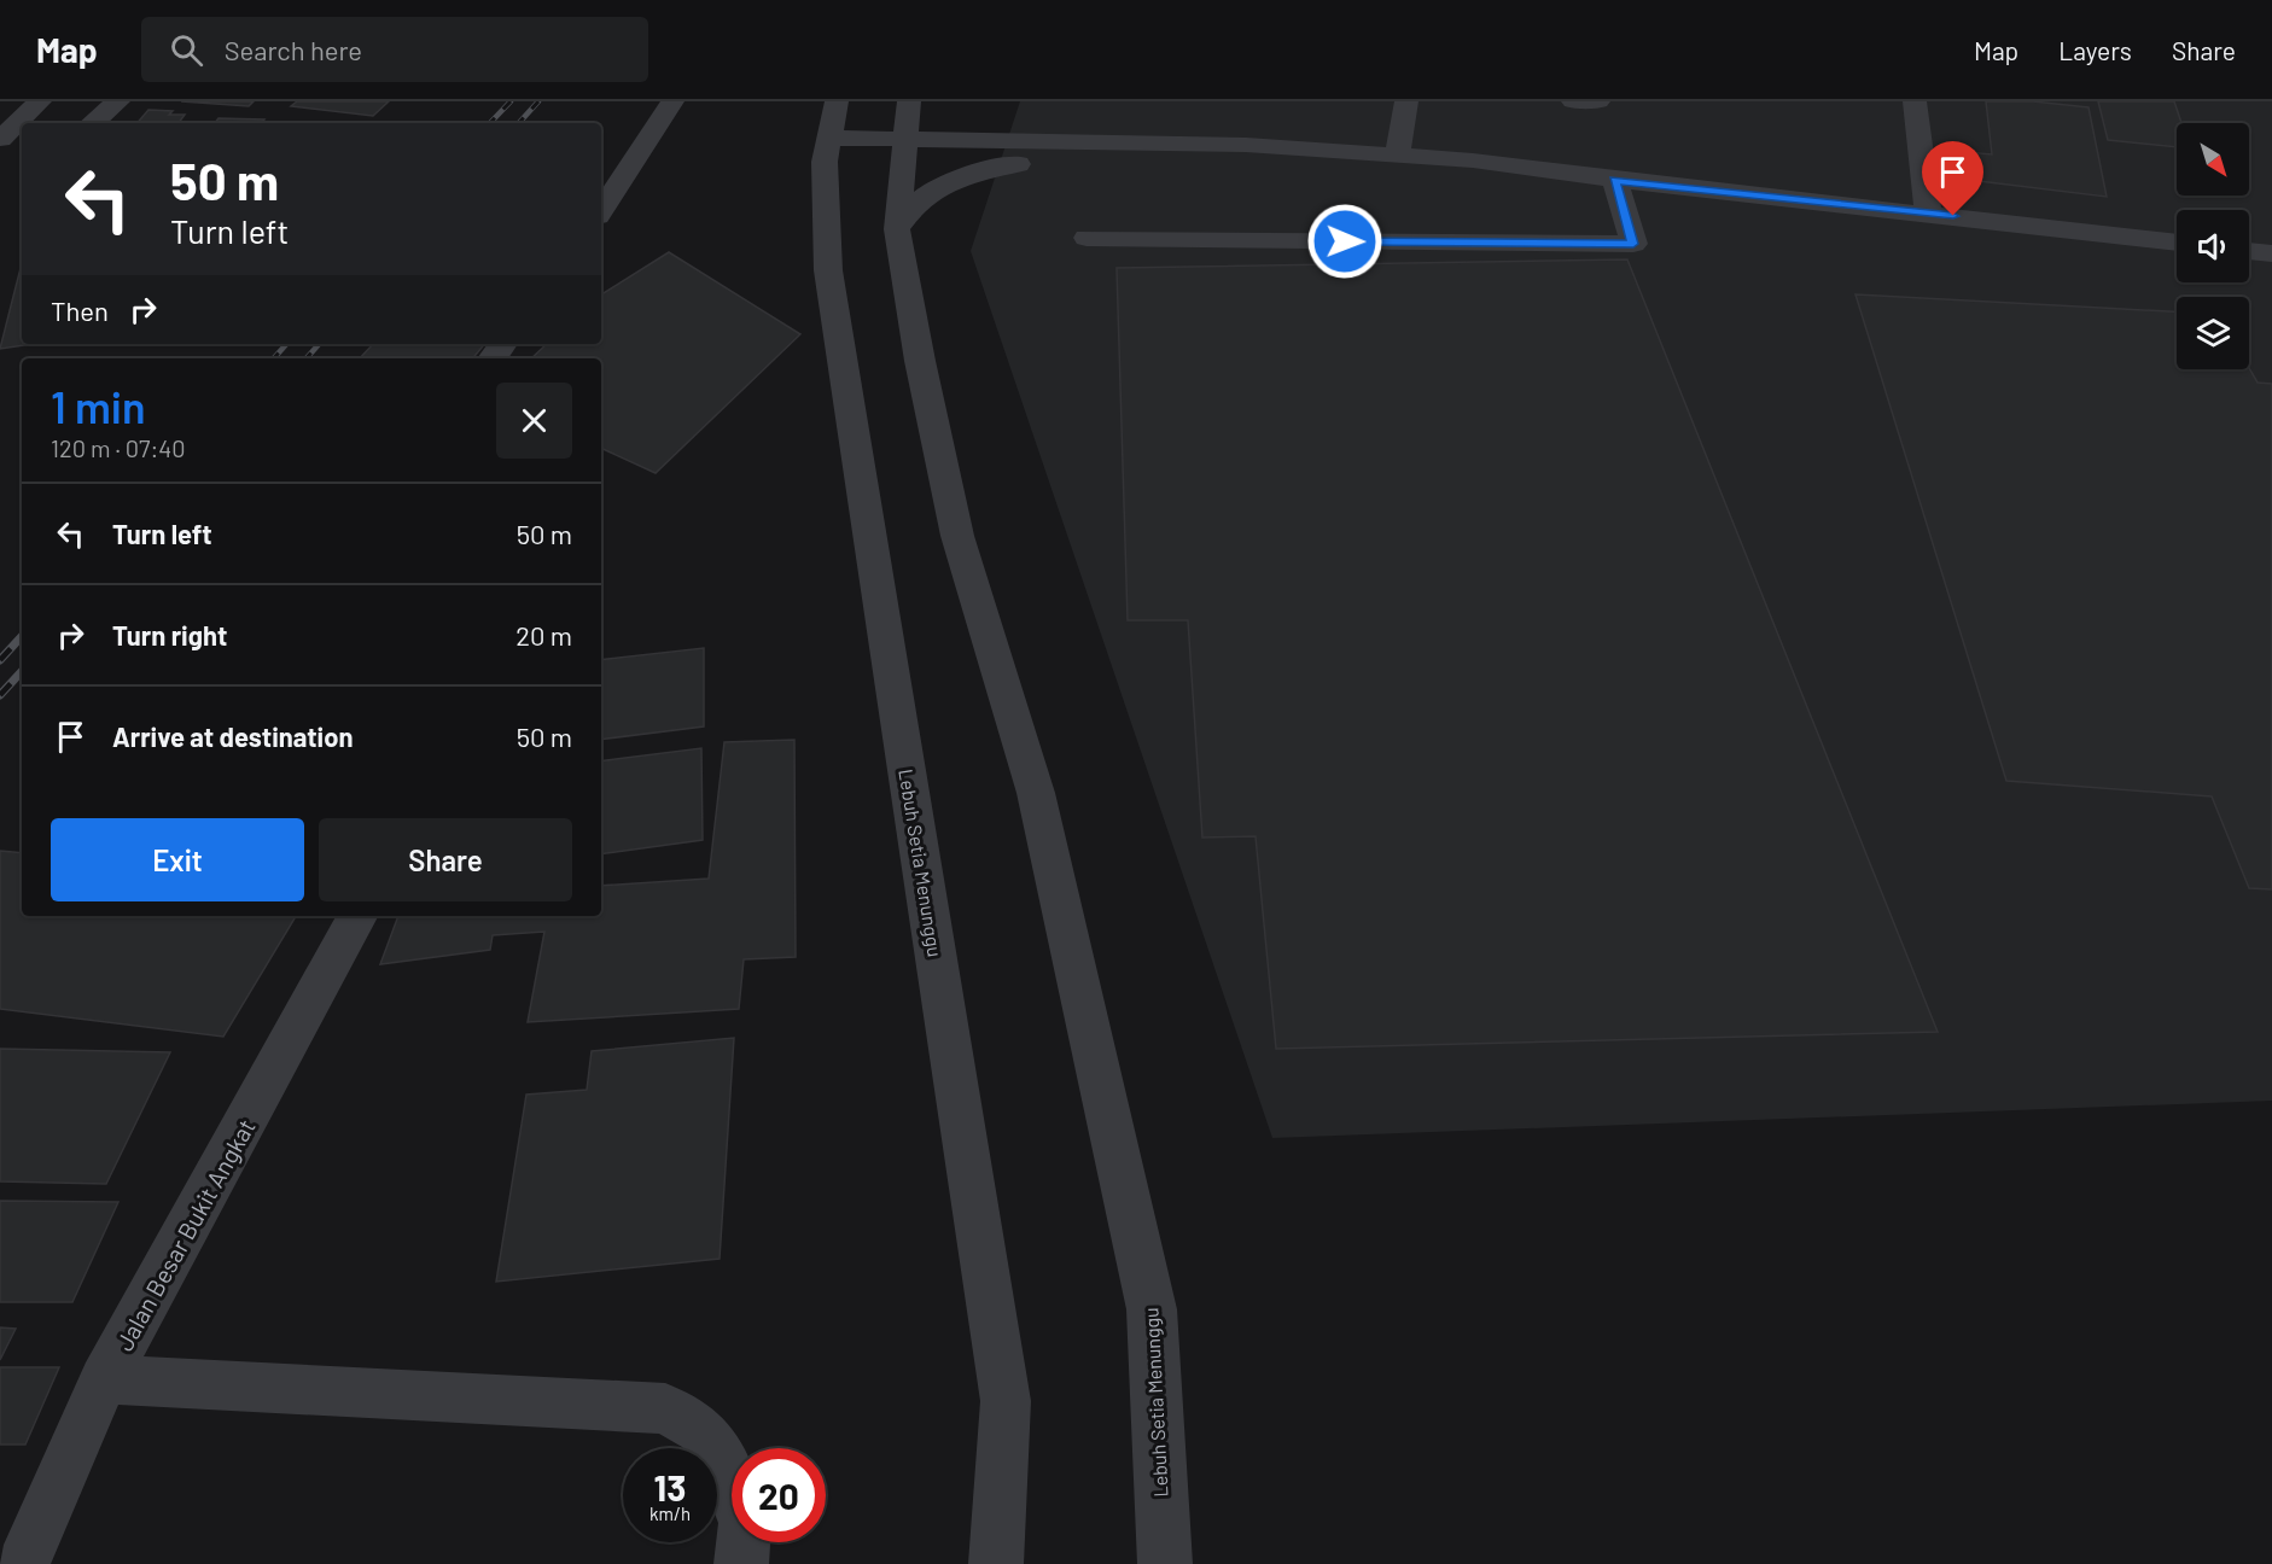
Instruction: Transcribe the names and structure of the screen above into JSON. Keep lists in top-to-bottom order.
{
  "streets": {
    "street": ["Lebuh Setia Menunggu", "Jalan Besar Bukit Angkat"]
  },
  "north": "bottom right",
  "page": {
    "header": "Map",
    "search": "Search here",
    "nav": ["Map", "Layers", "Share"],
    "turn": ["50 m", "Turn left"],
    "then": "Then",
    "heading": ["1 min", "120 m · 07:40"],
    "list": [
      {
        "name": "Turn left",
        "value": "50 m"
      },
      {
        "name": "Turn right",
        "value": "20 m"
      },
      {
        "name": "Arrive at destination",
        "value": "50 m"
      }
    ],
    "buttons": ["Exit", "Share"],
    "speed": "13 km/h",
    "limit": "20"
  }
}
